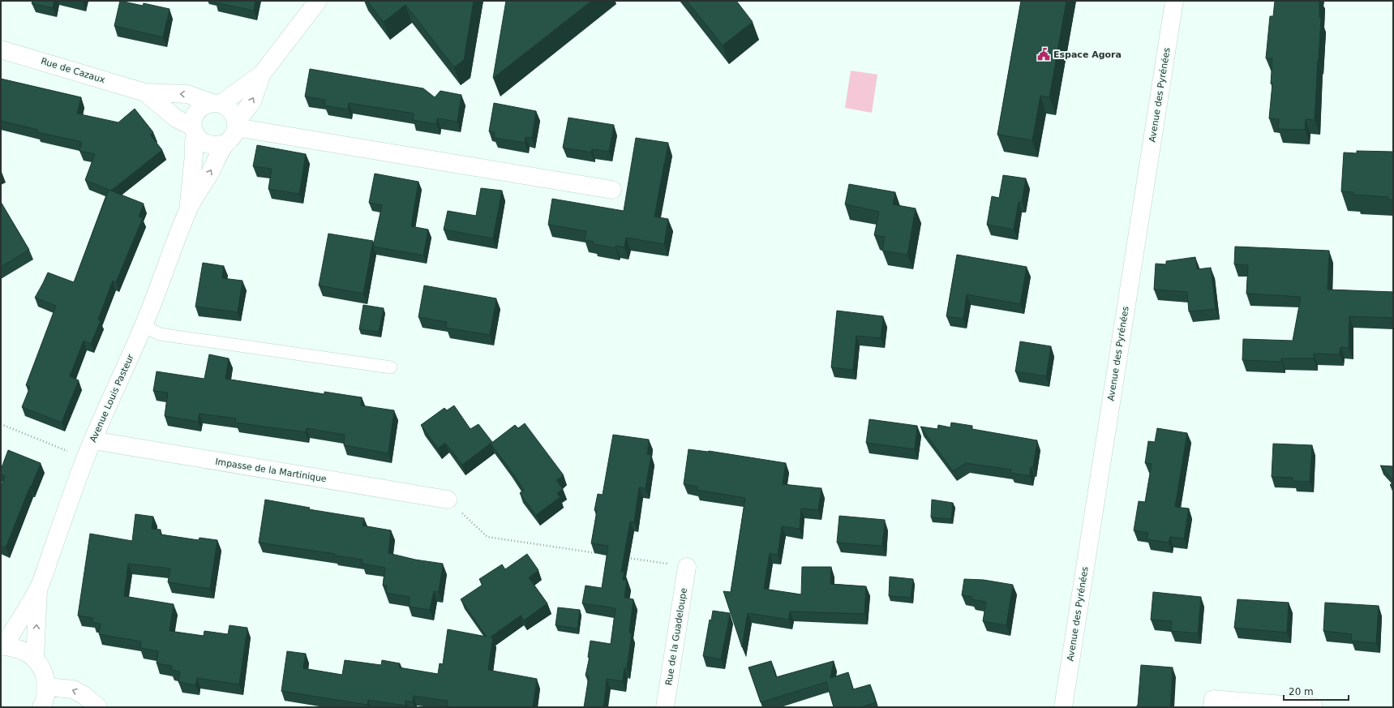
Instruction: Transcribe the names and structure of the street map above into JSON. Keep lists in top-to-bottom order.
{
  "streets": {
    "street": [
      "Rue de Cazaux",
      "Avenue des Pyrénées",
      "Avenue Louis Pasteur",
      "Impasse de la Martinique",
      "Rue de la Guadeloupe"
    ]
  },
  "crossings": [
    ["Rue de Cazaux", "Avenue Louis Pasteur"],
    ["Avenue Louis Pasteur", "Impasse de la Martinique"]
  ],
  "places": {
    "public building": ["Espace Agora"]
  },
  "scale_bar": "20 m"
}
